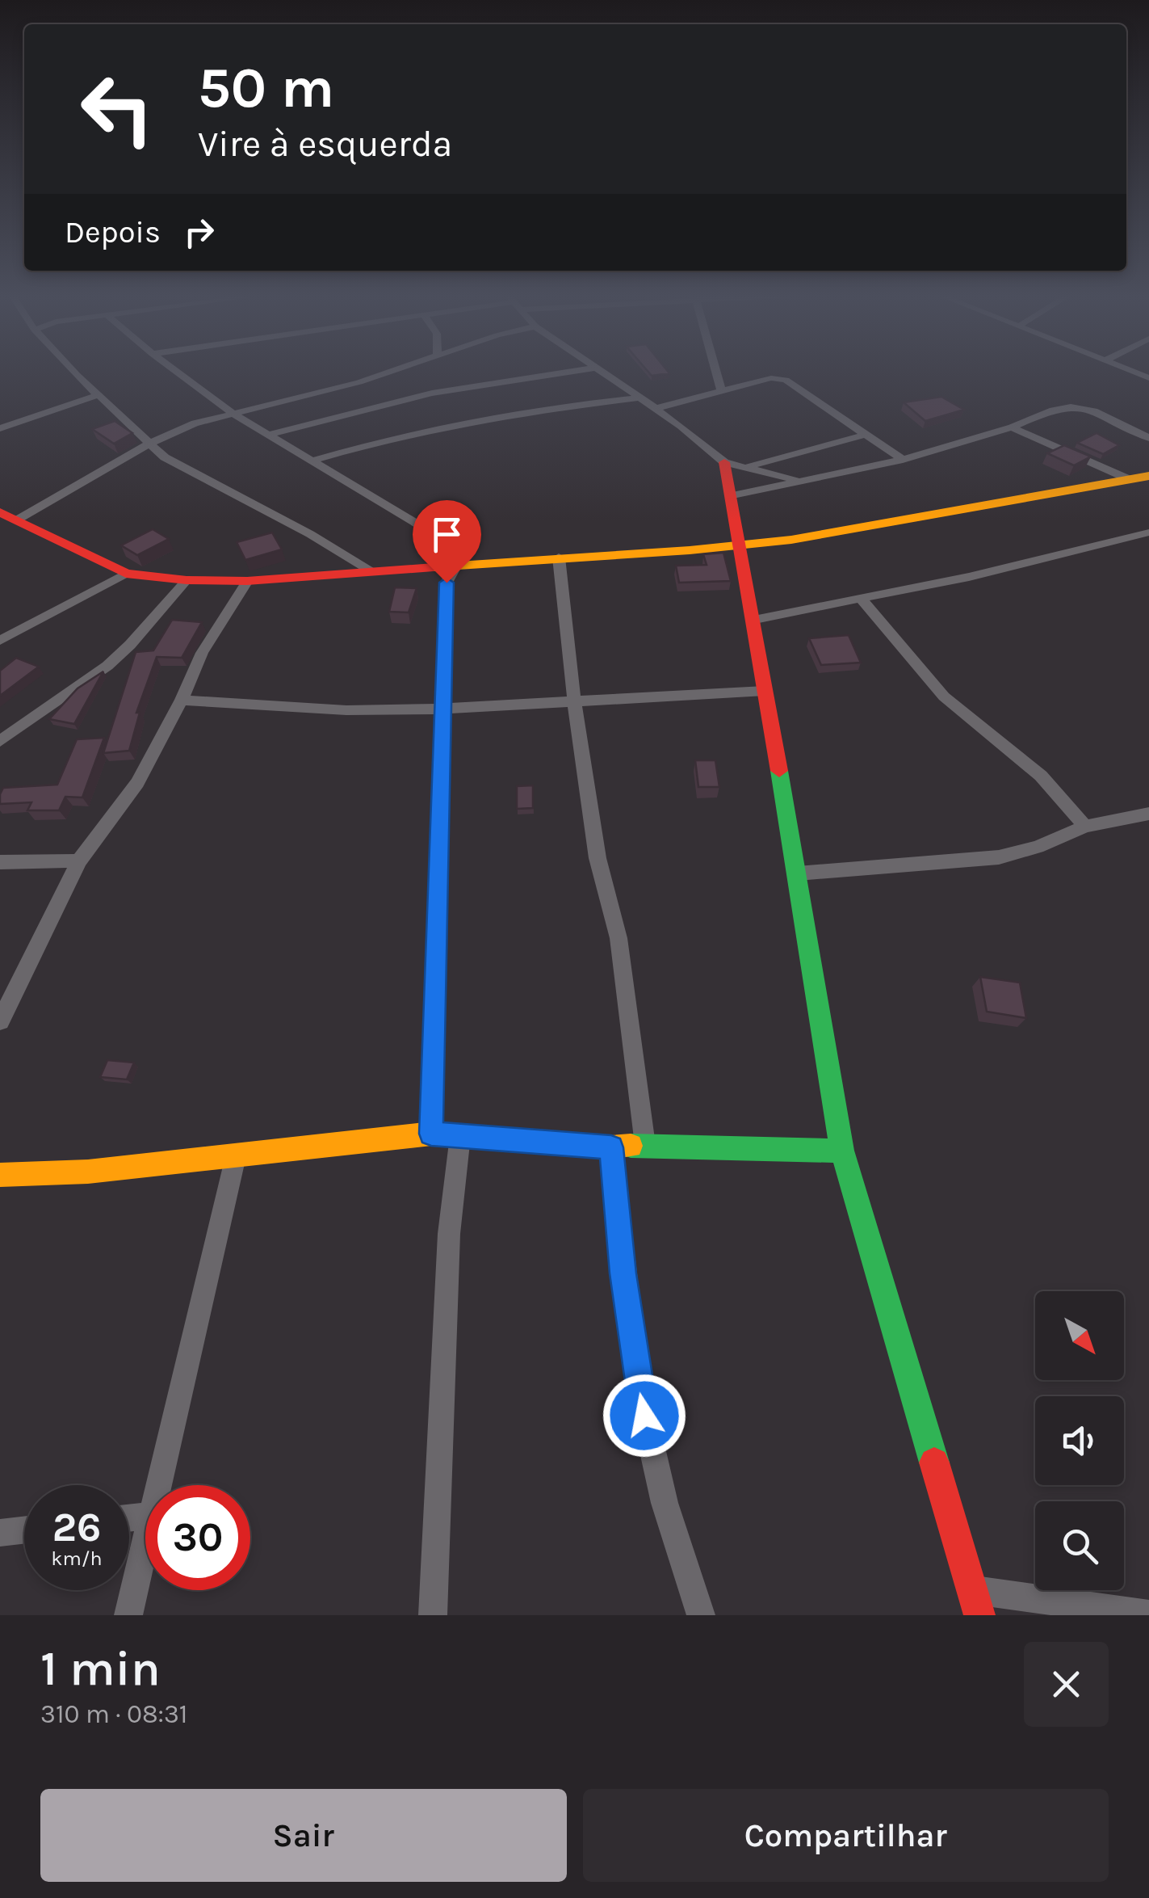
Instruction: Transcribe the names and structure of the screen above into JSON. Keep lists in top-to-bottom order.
{
  "north": "bottom right",
  "page": {
    "turn": ["50 m", "Vire à esquerda"],
    "then": "Depois",
    "speed": "26 km/h",
    "limit": "30",
    "heading": ["1 min", "310 m · 08:31"],
    "buttons": ["Sair", "Compartilhar"]
  }
}
